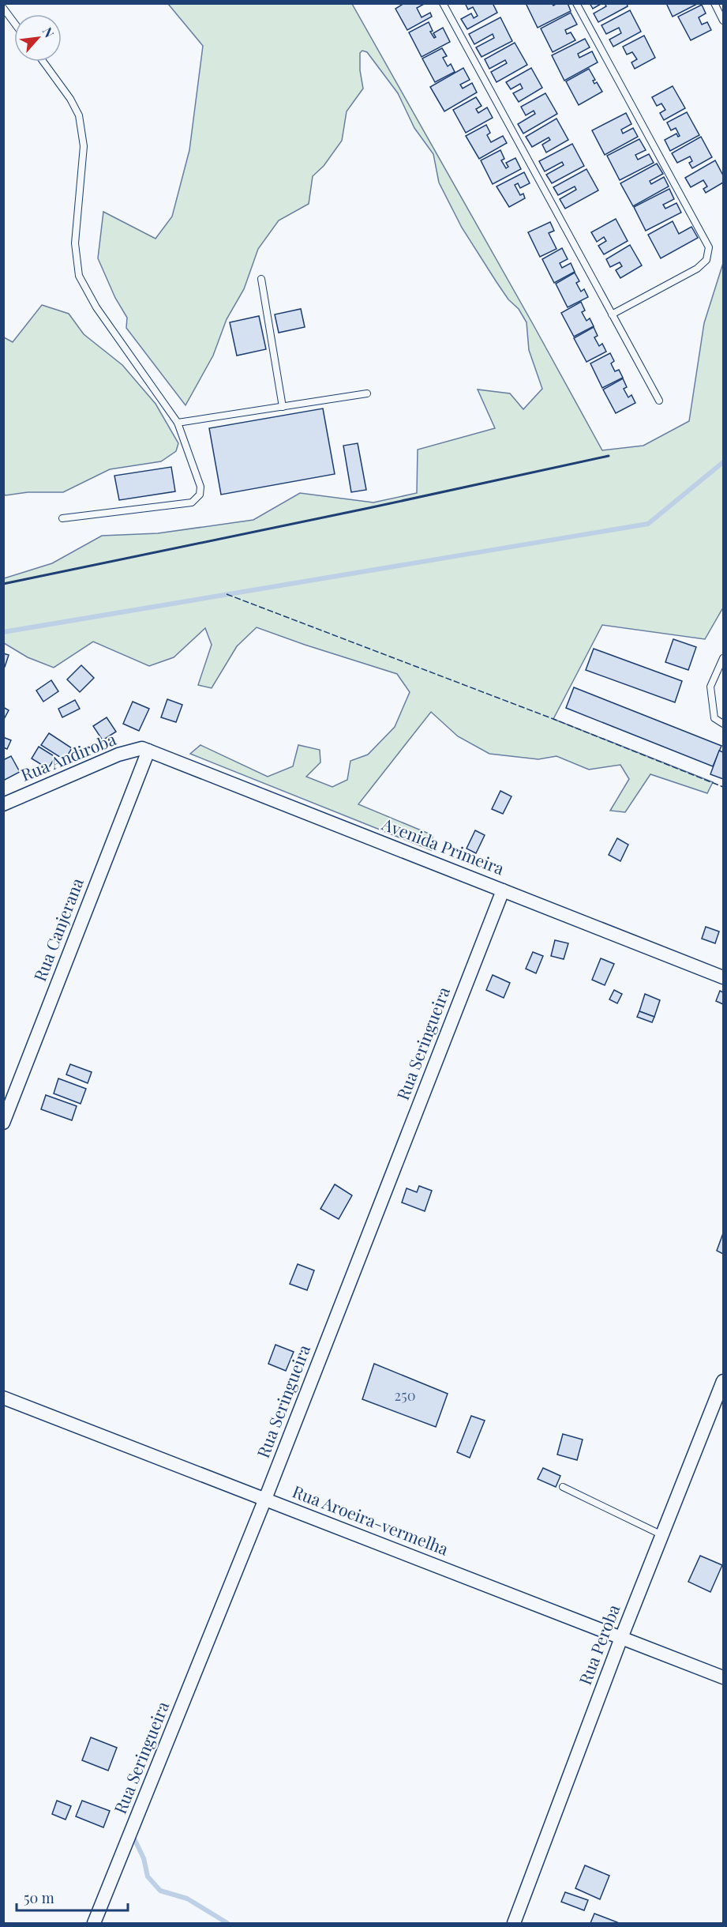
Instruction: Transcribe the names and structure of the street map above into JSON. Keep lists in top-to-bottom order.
{
  "streets": {
    "street": [
      "Rua Andiroba",
      "Avenida Primeira",
      "Rua Canjerana",
      "Rua Seringueira",
      "Rua Aroeira-vermelha",
      "Rua Peroba"
    ]
  },
  "crossings": [
    ["Rua Andiroba", "Avenida Primeira"],
    ["Rua Andiroba", "Rua Canjerana"],
    ["Avenida Primeira", "Rua Canjerana"],
    ["Avenida Primeira", "Rua Seringueira"],
    ["Rua Seringueira", "Rua Aroeira-vermelha"],
    ["Rua Aroeira-vermelha", "Rua Peroba"]
  ],
  "house_numbers": ["250"],
  "scale_bar": "50 m",
  "north": "top right"
}
